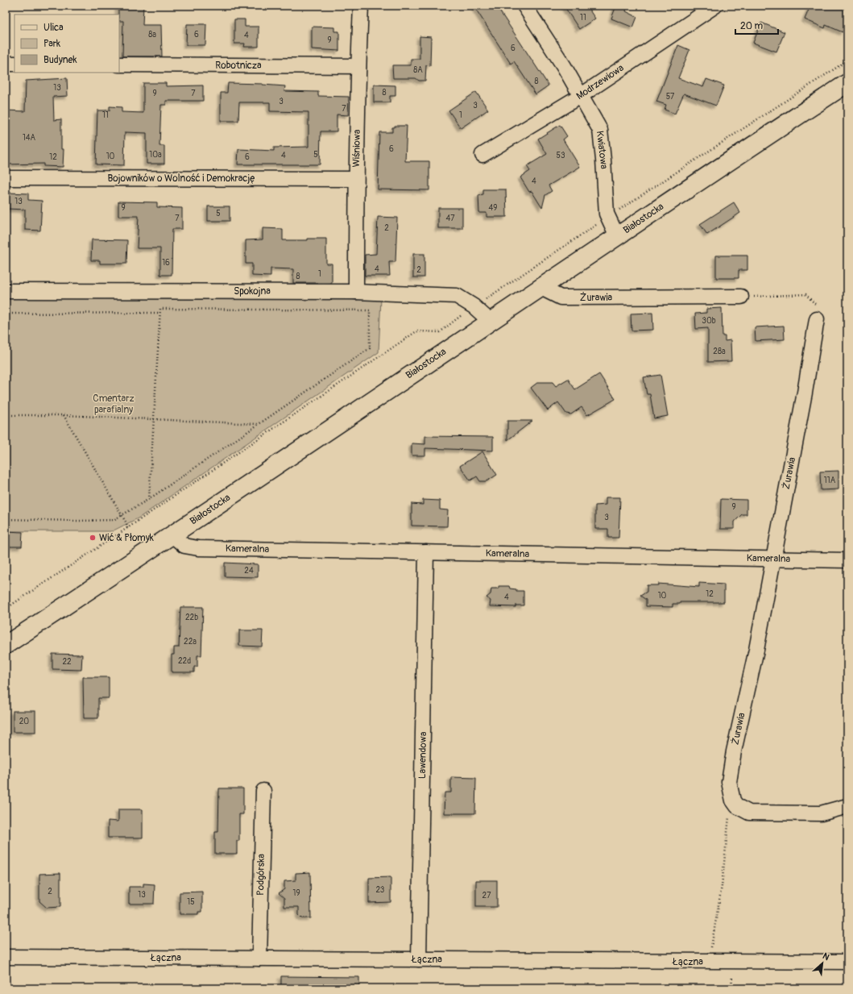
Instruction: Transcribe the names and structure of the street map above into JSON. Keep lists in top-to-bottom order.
{
  "streets": {
    "street": [
      "Robotnicza",
      "Modrzewiowa",
      "Wiśniowa",
      "Kwiatowa",
      "Bojowników o Wolność i Demokrację",
      "Białostocka",
      "Spokojna",
      "Żurawia",
      "Kameralna",
      "Lawendowa",
      "Podgórska",
      "Łączna"
    ]
  },
  "crossings": [
    ["Robotnicza", "Wiśniowa"],
    ["Modrzewiowa", "Kwiatowa"],
    ["Wiśniowa", "Bojowników o Wolność i Demokrację"],
    ["Wiśniowa", "Spokojna"],
    ["Kwiatowa", "Białostocka"],
    ["Białostocka", "Spokojna"],
    ["Białostocka", "Żurawia"],
    ["Białostocka", "Kameralna"],
    ["Żurawia", "Kameralna"],
    ["Kameralna", "Lawendowa"],
    ["Lawendowa", "Łączna"],
    ["Podgórska", "Łączna"]
  ],
  "parks": ["Cmentarz parafialny"],
  "places": ["Wić & Płomyk"],
  "house_numbers": [
    "11",
    "8a",
    "6",
    "4",
    "9",
    "6",
    "8A",
    "8",
    "13",
    "8",
    "9",
    "7",
    "57",
    "3",
    "3",
    "7",
    "11",
    "1",
    "14A",
    "6",
    "10a",
    "5",
    "4",
    "53",
    "10",
    "12",
    "6",
    "4",
    "13",
    "9",
    "49",
    "5",
    "7",
    "47",
    "2",
    "16",
    "4",
    "2",
    "1",
    "8",
    "30b",
    "28a",
    "11A",
    "9",
    "3",
    "24",
    "12",
    "10",
    "4",
    "22b",
    "22a",
    "22d",
    "22",
    "20",
    "23",
    "2",
    "19",
    "13",
    "27",
    "15"
  ],
  "legend": ["Ulica", "Park", "Budynek"],
  "scale_bar": "20 m",
  "north": "top right"
}
